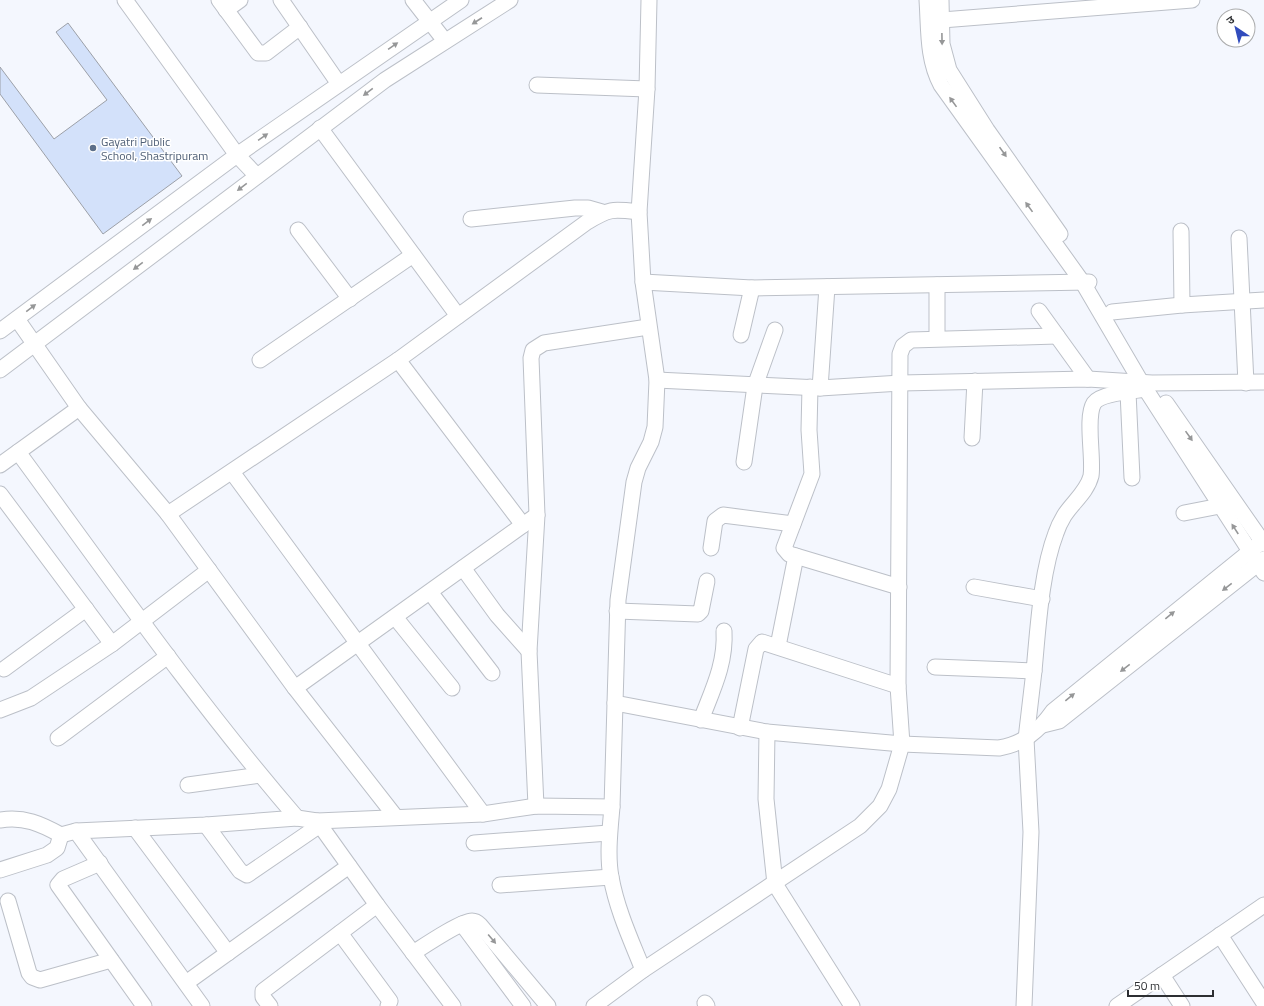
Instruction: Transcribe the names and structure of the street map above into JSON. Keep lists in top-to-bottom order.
{
  "places": ["Gayatri Public School, Shastripuram"],
  "scale_bar": "50 m",
  "north": "top left"
}
